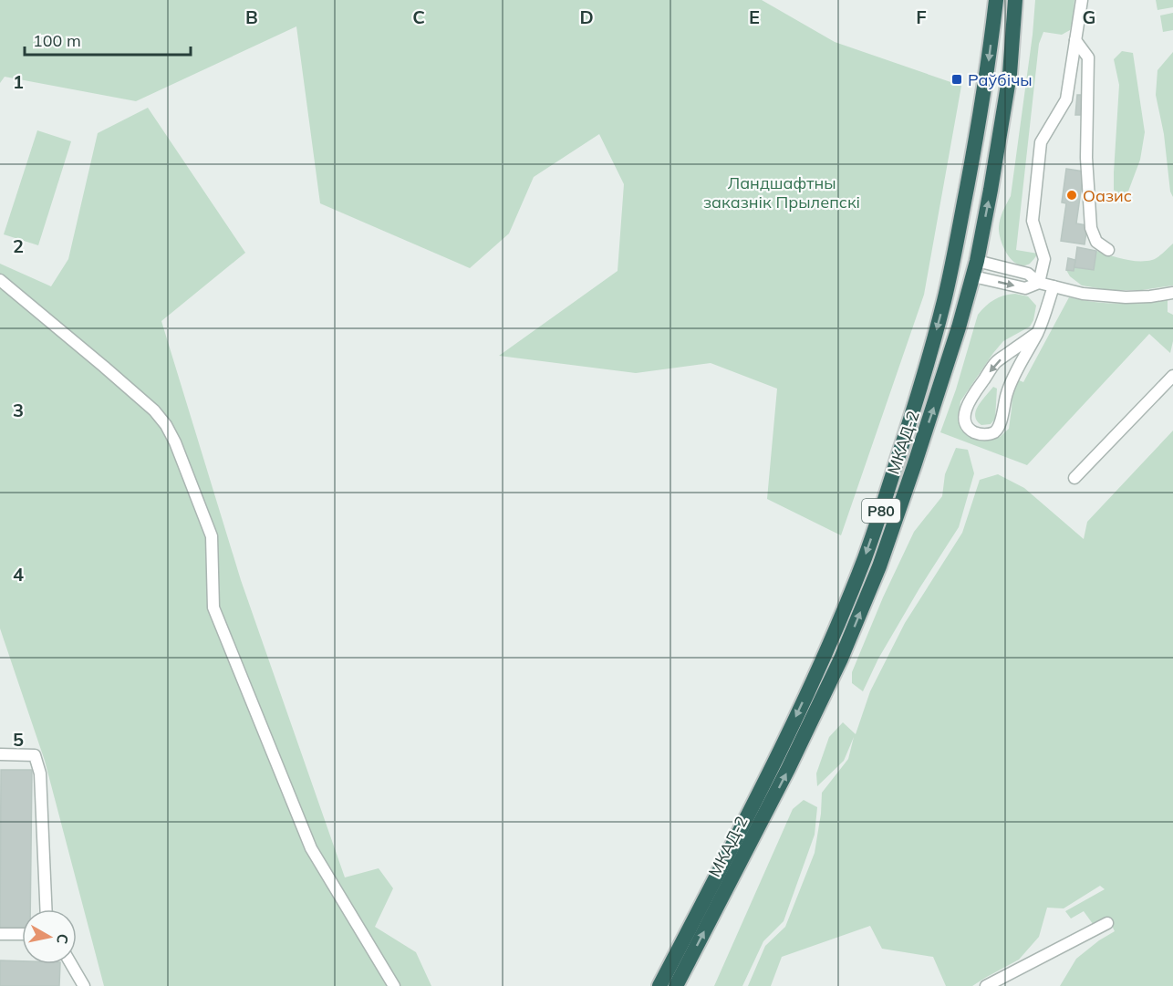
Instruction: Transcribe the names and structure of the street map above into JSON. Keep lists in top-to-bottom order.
{
  "streets": {
    "highway": ["МКАД-2", "Р80"]
  },
  "parks": ["Ландшафтны заказнік Прылепскі"],
  "places": {
    "transit": ["Раўбічы"],
    "other": ["Оазис"]
  },
  "scale_bar": "100 m",
  "north": "right",
  "grid": {
    "columns": [
      "B",
      "C",
      "D",
      "E",
      "F",
      "G"
    ],
    "rows": [
      "1",
      "2",
      "3",
      "4",
      "5"
    ]
  }
}
